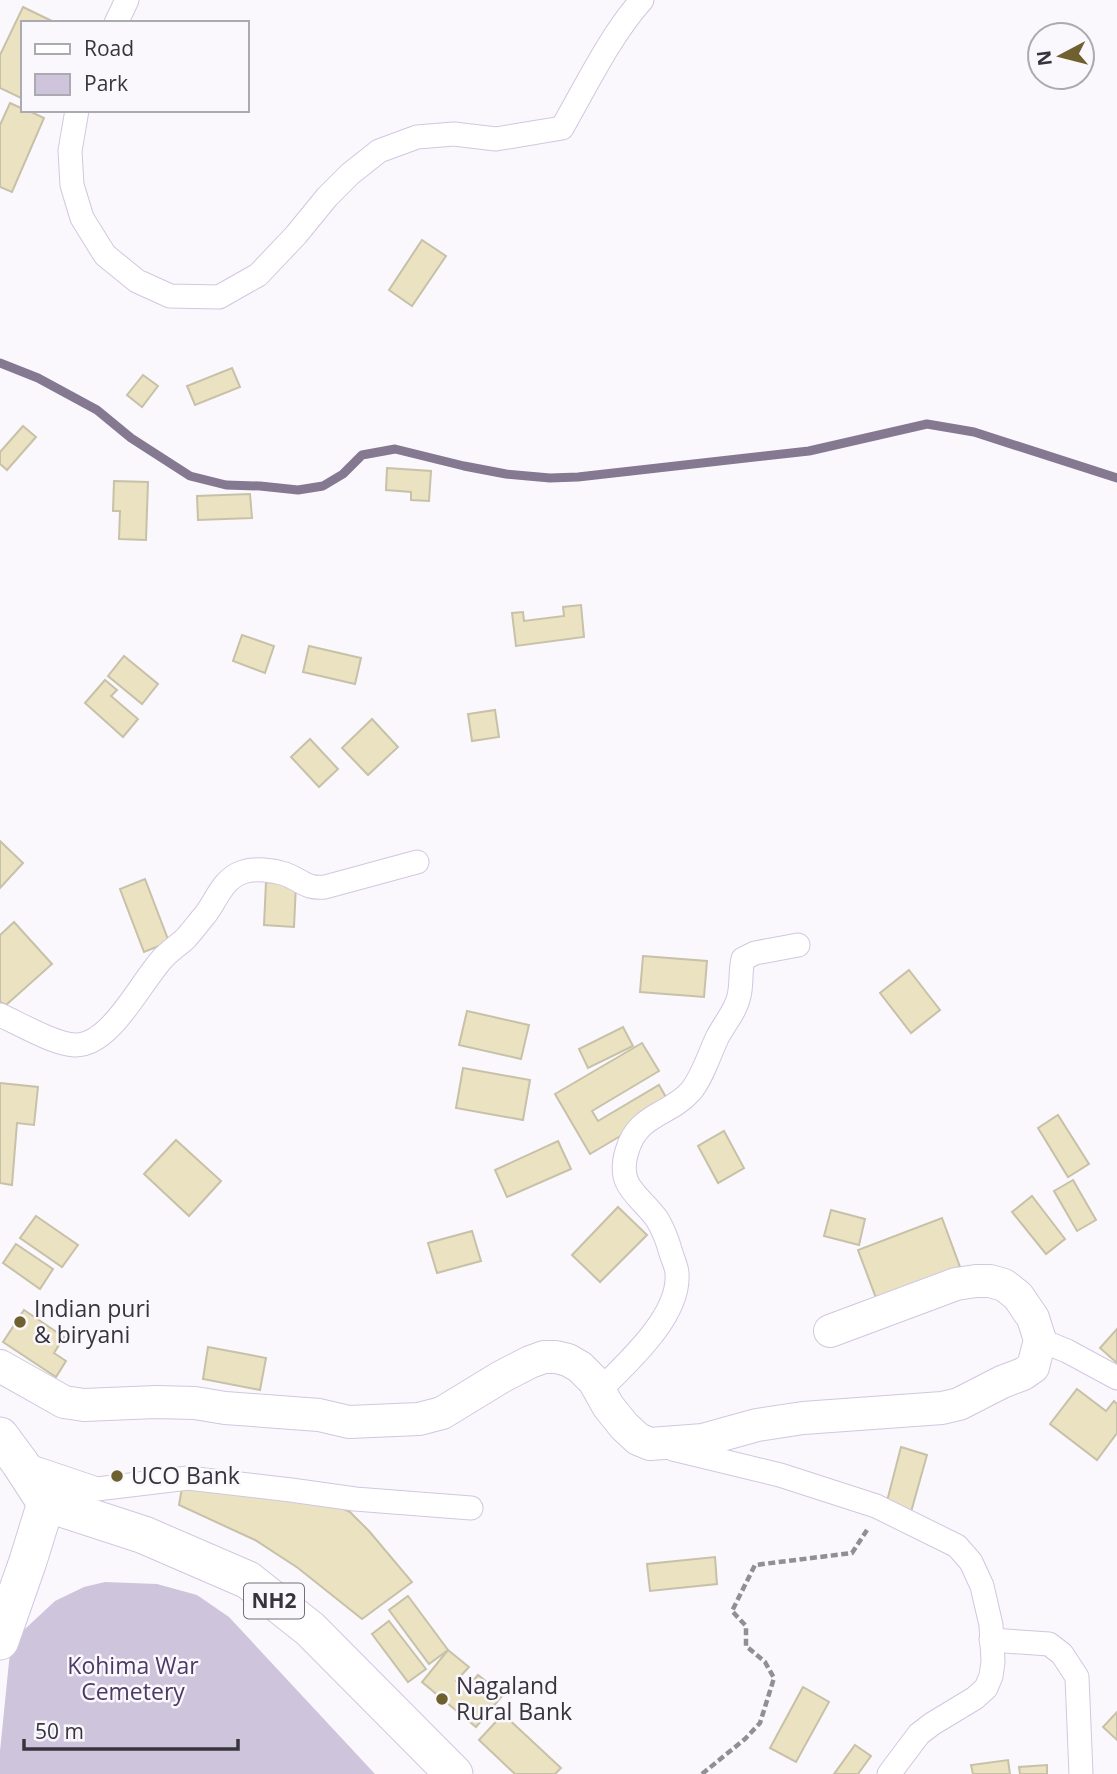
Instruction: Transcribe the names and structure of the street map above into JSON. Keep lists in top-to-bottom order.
{
  "streets": {
    "highway": ["NH2"]
  },
  "parks": ["Kohima War Cemetery"],
  "places": ["Indian puri & biryani", "UCO Bank", "Nagaland Rural Bank"],
  "legend": ["Road", "Park"],
  "scale_bar": "50 m",
  "north": "left"
}
